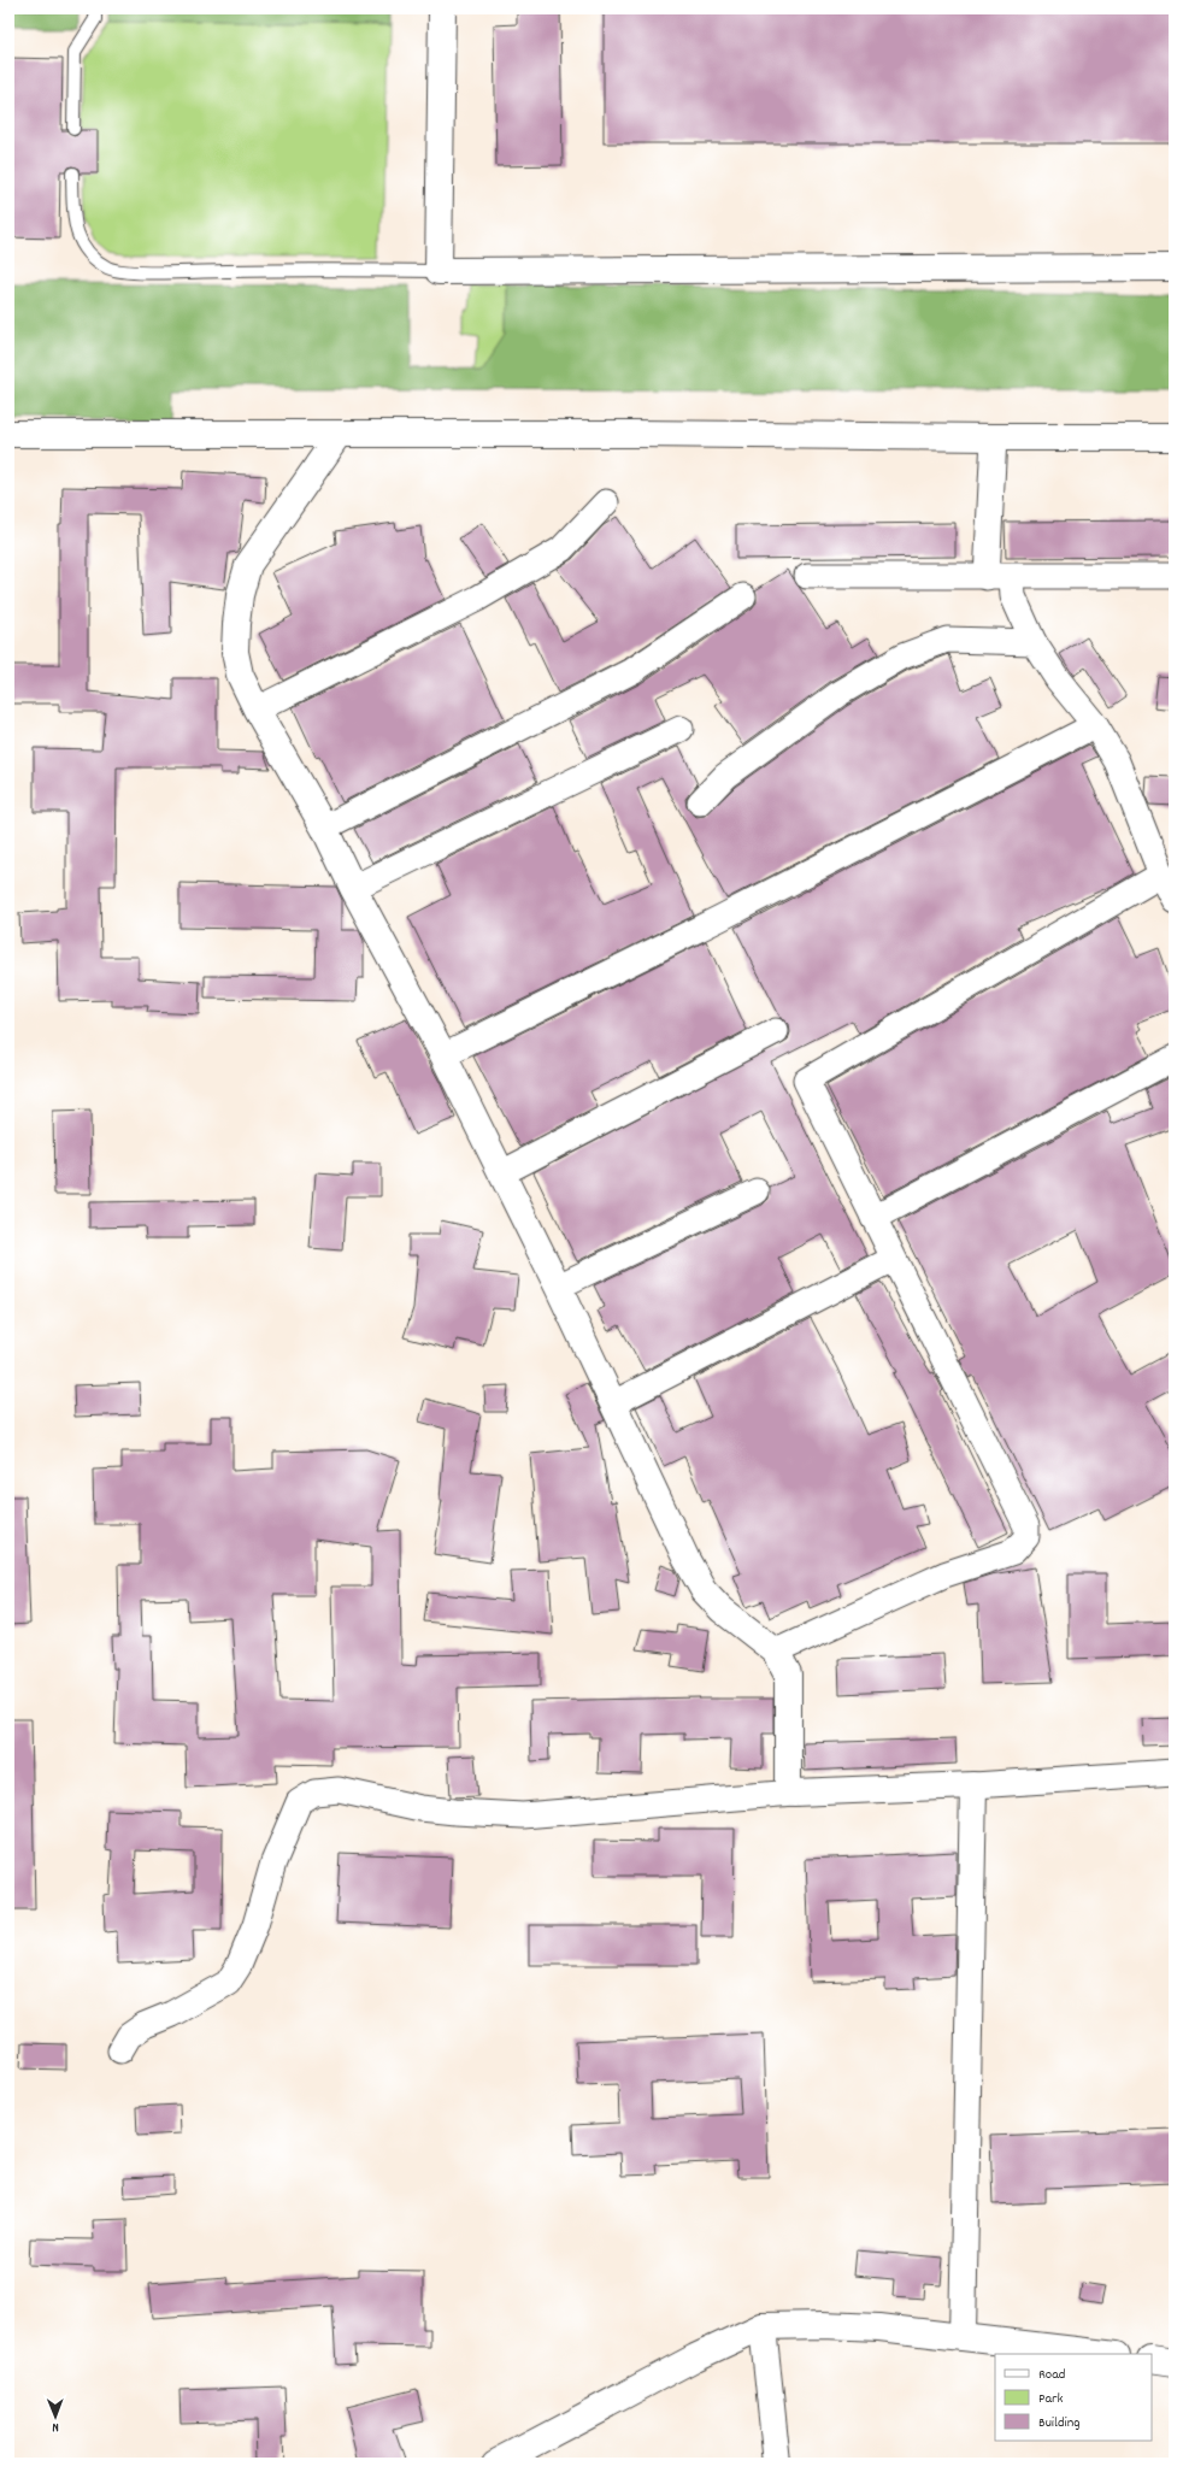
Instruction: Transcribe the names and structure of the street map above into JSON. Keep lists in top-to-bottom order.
{
  "legend": ["Road", "Park", "Building"],
  "north": "bottom"
}
